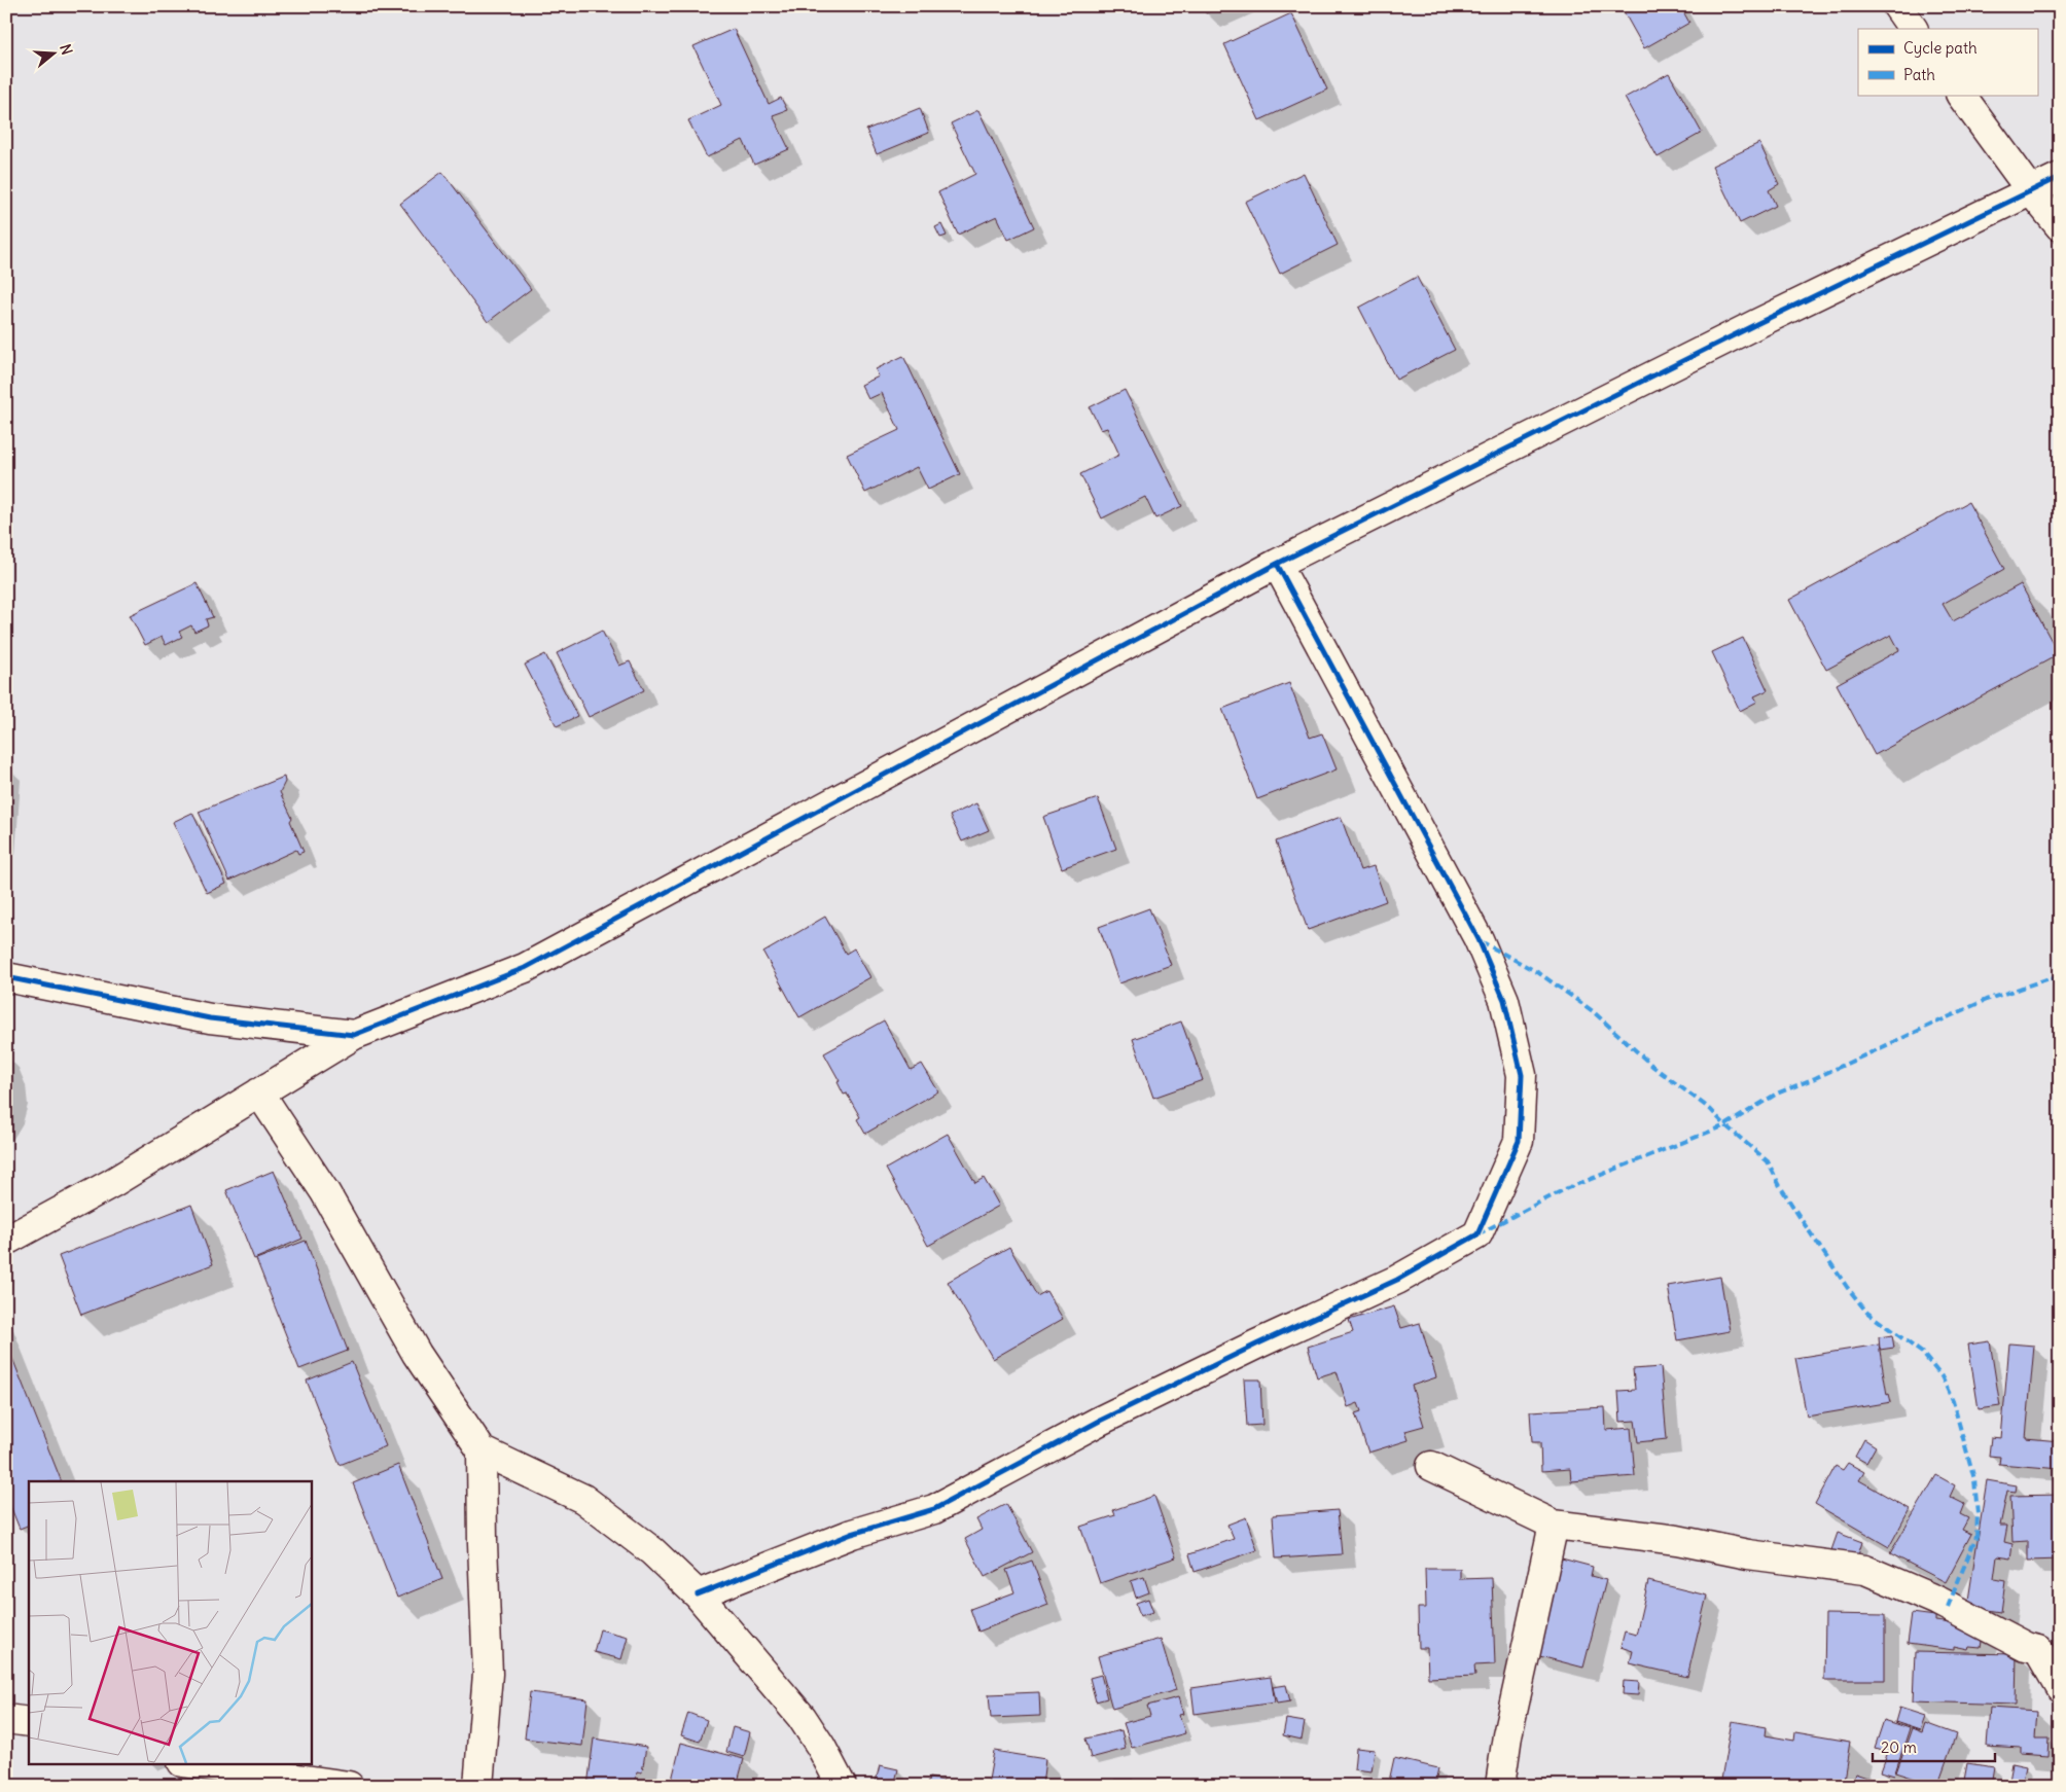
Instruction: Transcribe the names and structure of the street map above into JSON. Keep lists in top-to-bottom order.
{
  "legend": ["Cycle path", "Path"],
  "scale_bar": "20 m",
  "north": "right"
}
